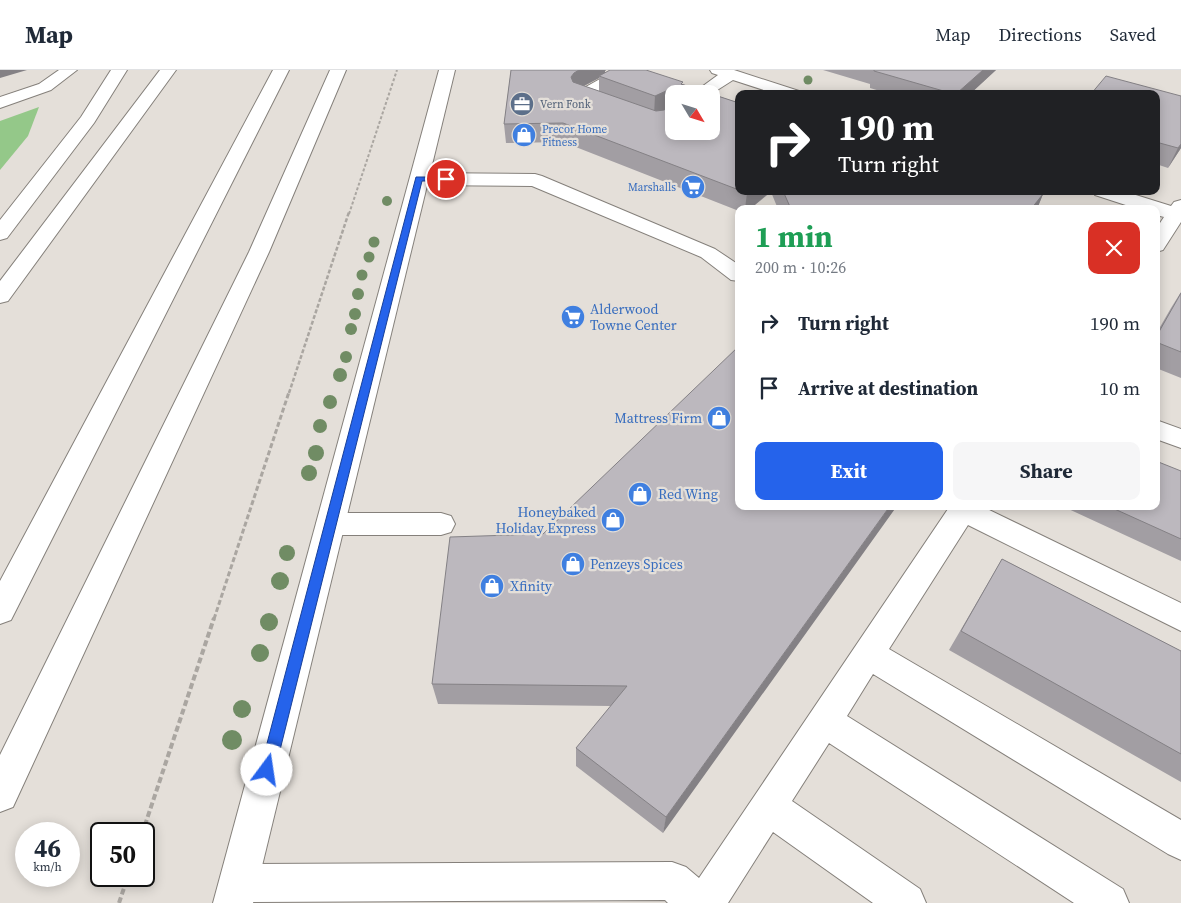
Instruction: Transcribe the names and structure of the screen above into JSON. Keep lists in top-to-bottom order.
{
  "places": {
    "office": ["Vern Fonk"],
    "shop": [
      "Precor Home Fitness",
      "Mattress Firm",
      "Red Wing",
      "Honeybaked Holiday Express",
      "Penzeys Spices",
      "Xfinity"
    ],
    "supermarket": ["Marshalls", "Alderwood Towne Center"]
  },
  "north": "bottom right",
  "page": {
    "header": "Map",
    "nav": ["Map", "Directions", "Saved"],
    "turn": ["190 m", "Turn right"],
    "heading": ["1 min", "200 m · 10:26"],
    "list": [
      {
        "name": "Turn right",
        "value": "190 m"
      },
      {
        "name": "Arrive at destination",
        "value": "10 m"
      }
    ],
    "buttons": ["Exit", "Share"],
    "speed": "46 km/h",
    "limit": "50"
  }
}
